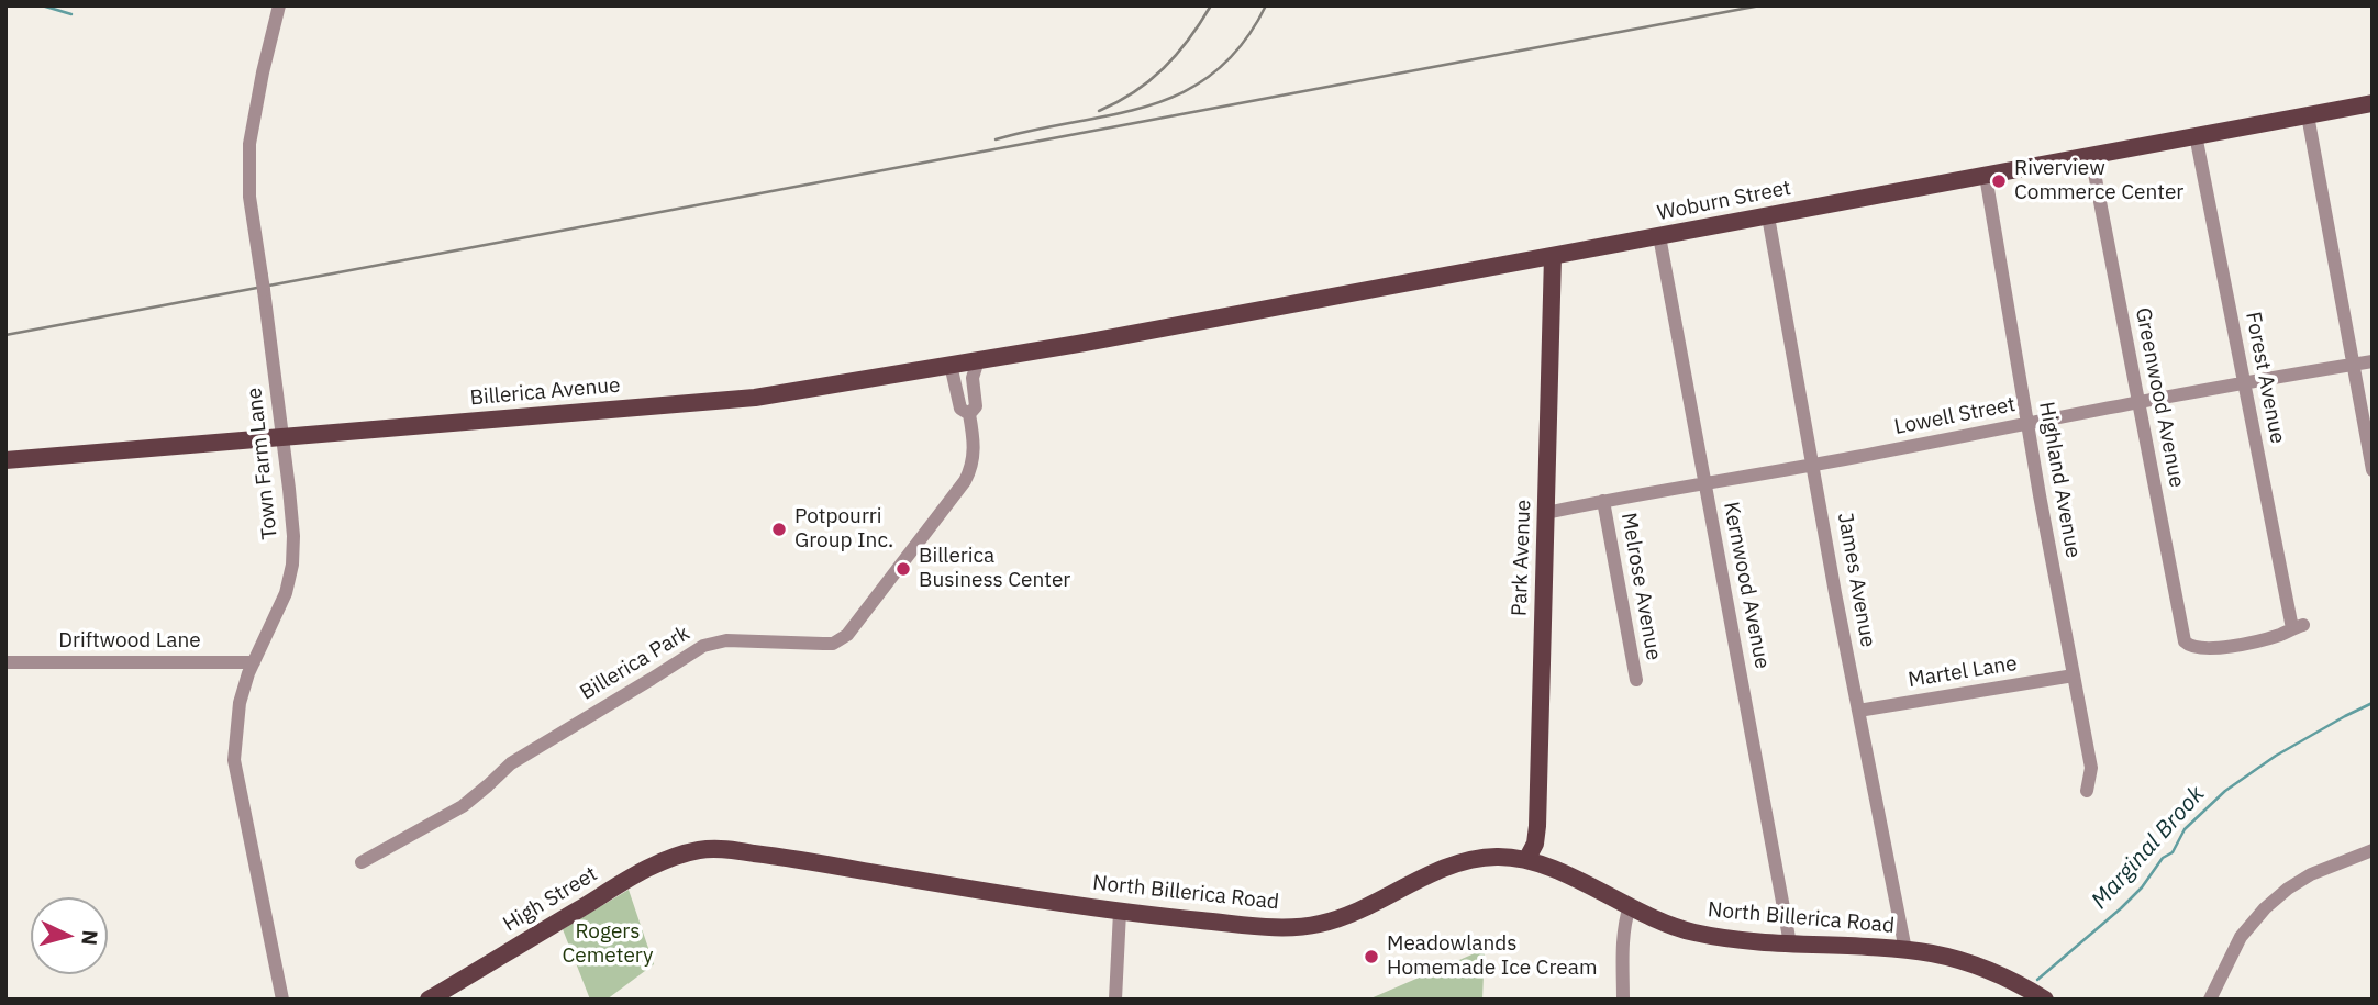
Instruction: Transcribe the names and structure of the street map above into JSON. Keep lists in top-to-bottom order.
{
  "streets": {
    "main road": [
      "Woburn Street",
      "Billerica Avenue",
      "Park Avenue",
      "North Billerica Road",
      "High Street"
    ],
    "street": [
      "Forest Avenue",
      "Greenwood Avenue",
      "Lowell Street",
      "Town Farm Lane",
      "Highland Avenue",
      "James Avenue",
      "Kernwood Avenue",
      "Melrose Avenue",
      "Driftwood Lane",
      "Billerica Park",
      "Martel Lane"
    ]
  },
  "crossings": [
    ["Woburn Street", "Forest Avenue"],
    ["Woburn Street", "Billerica Avenue"],
    ["Woburn Street", "Greenwood Avenue"],
    ["Woburn Street", "Highland Avenue"],
    ["Woburn Street", "Park Avenue"],
    ["Woburn Street", "James Avenue"],
    ["Woburn Street", "Kernwood Avenue"],
    ["Forest Avenue", "Greenwood Avenue"],
    ["Forest Avenue", "Lowell Street"],
    ["Billerica Avenue", "Town Farm Lane"],
    ["Billerica Avenue", "Billerica Park"],
    ["Greenwood Avenue", "Lowell Street"],
    ["Lowell Street", "Highland Avenue"],
    ["Lowell Street", "Park Avenue"],
    ["Lowell Street", "James Avenue"],
    ["Lowell Street", "Kernwood Avenue"],
    ["Lowell Street", "Melrose Avenue"],
    ["Town Farm Lane", "Driftwood Lane"],
    ["Highland Avenue", "Martel Lane"],
    ["Park Avenue", "North Billerica Road"],
    ["James Avenue", "Martel Lane"],
    ["James Avenue", "North Billerica Road"],
    ["Kernwood Avenue", "North Billerica Road"],
    ["North Billerica Road", "High Street"]
  ],
  "water": ["Marginal Brook"],
  "parks": ["Rogers Cemetery"],
  "places": [
    "Riverview Commerce Center",
    "Potpourri Group Inc.",
    "Billerica Business Center",
    "Meadowlands Homemade Ice Cream"
  ],
  "north": "right"
}
